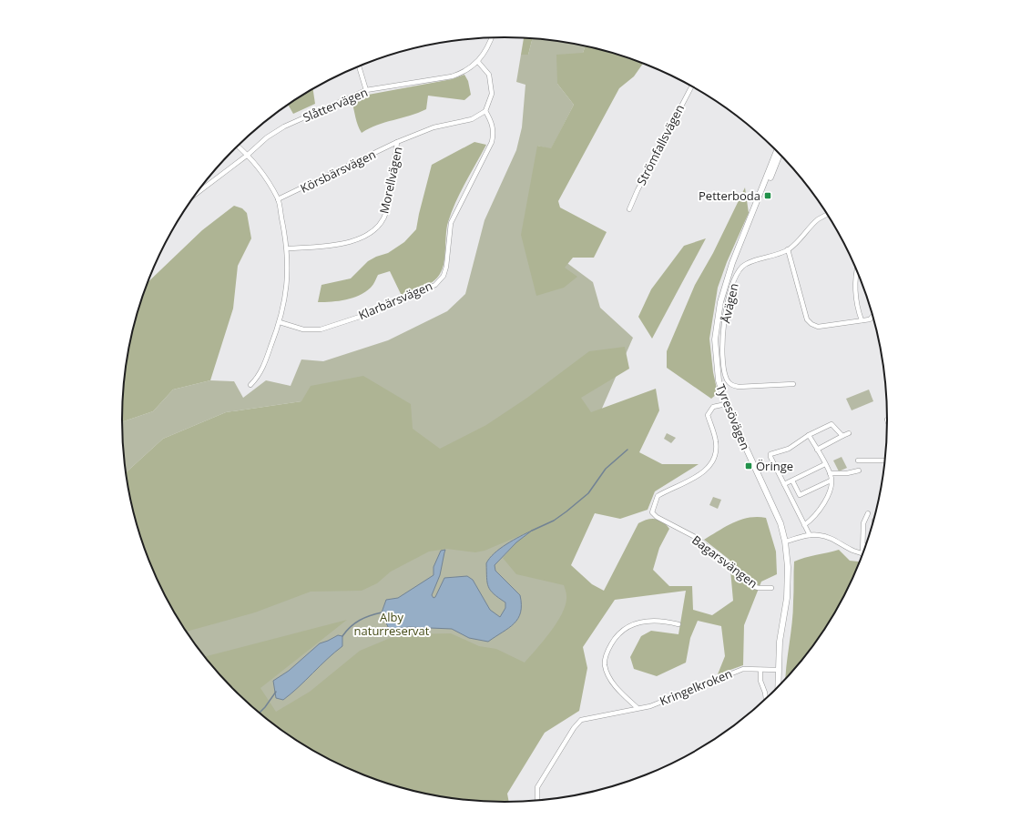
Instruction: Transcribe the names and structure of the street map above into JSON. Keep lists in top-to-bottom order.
{
  "streets": {
    "main road": ["Tyresövägen"],
    "street": [
      "Slåttervägen",
      "Strömfallsvägen",
      "Körsbärsvägen",
      "Morellvägen",
      "Klarbärsvägen",
      "Åvägen",
      "Bagarsvängen",
      "Kringelkroken"
    ]
  },
  "crossings": [
    ["Körsbärsvägen", "Morellvägen"],
    ["Morellvägen", "Klarbärsvägen"],
    ["Tyresövägen", "Bagarsvängen"],
    ["Tyresövägen", "Kringelkroken"]
  ],
  "parks": ["Alby naturreservat"],
  "places": {
    "transit": ["Petterboda", "Öringe"]
  }
}
